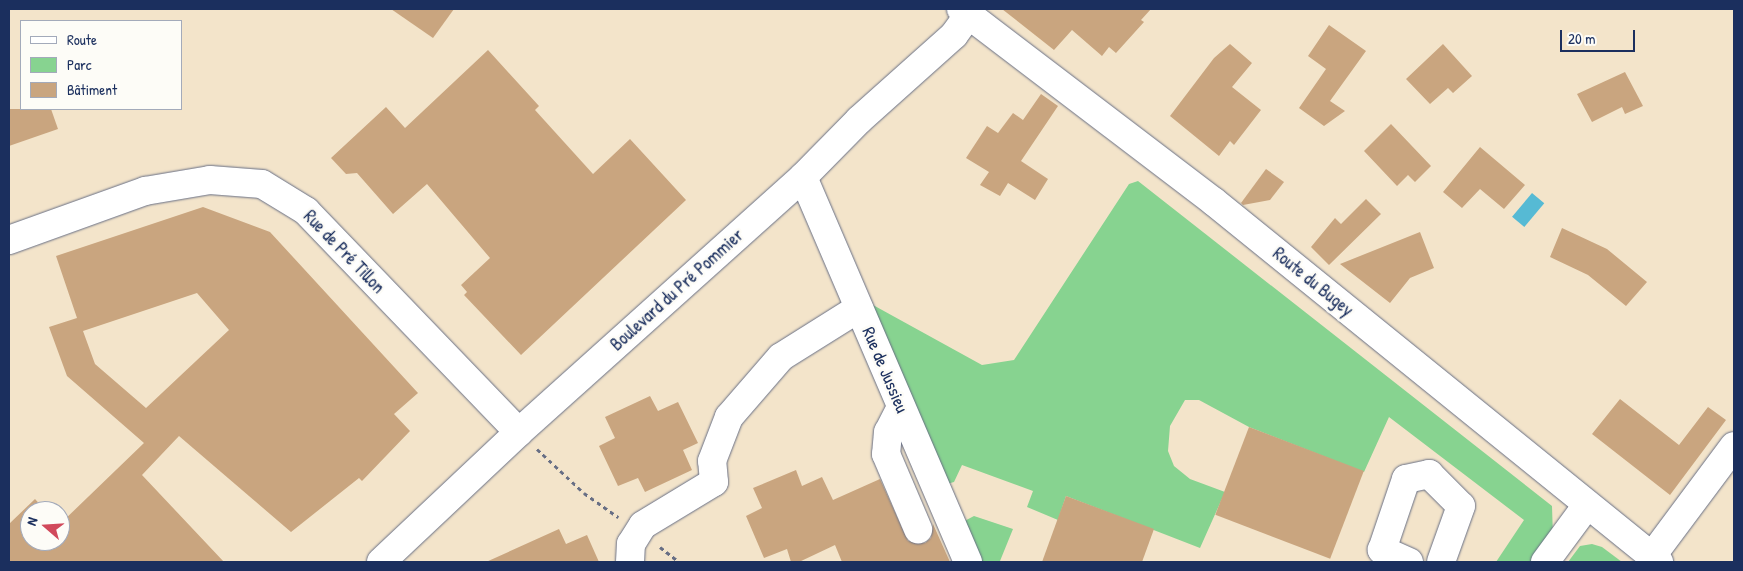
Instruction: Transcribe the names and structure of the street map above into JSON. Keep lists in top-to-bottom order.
{
  "streets": {
    "street": [
      "Rue de Pré Tillon",
      "Route du Bugey",
      "Boulevard du Pré Pommier",
      "Rue de Jussieu"
    ]
  },
  "crossings": [
    ["Rue de Pré Tillon", "Boulevard du Pré Pommier"],
    ["Route du Bugey", "Boulevard du Pré Pommier"],
    ["Boulevard du Pré Pommier", "Rue de Jussieu"]
  ],
  "legend": ["Route", "Parc", "Bâtiment"],
  "scale_bar": "20 m",
  "north": "left"
}
